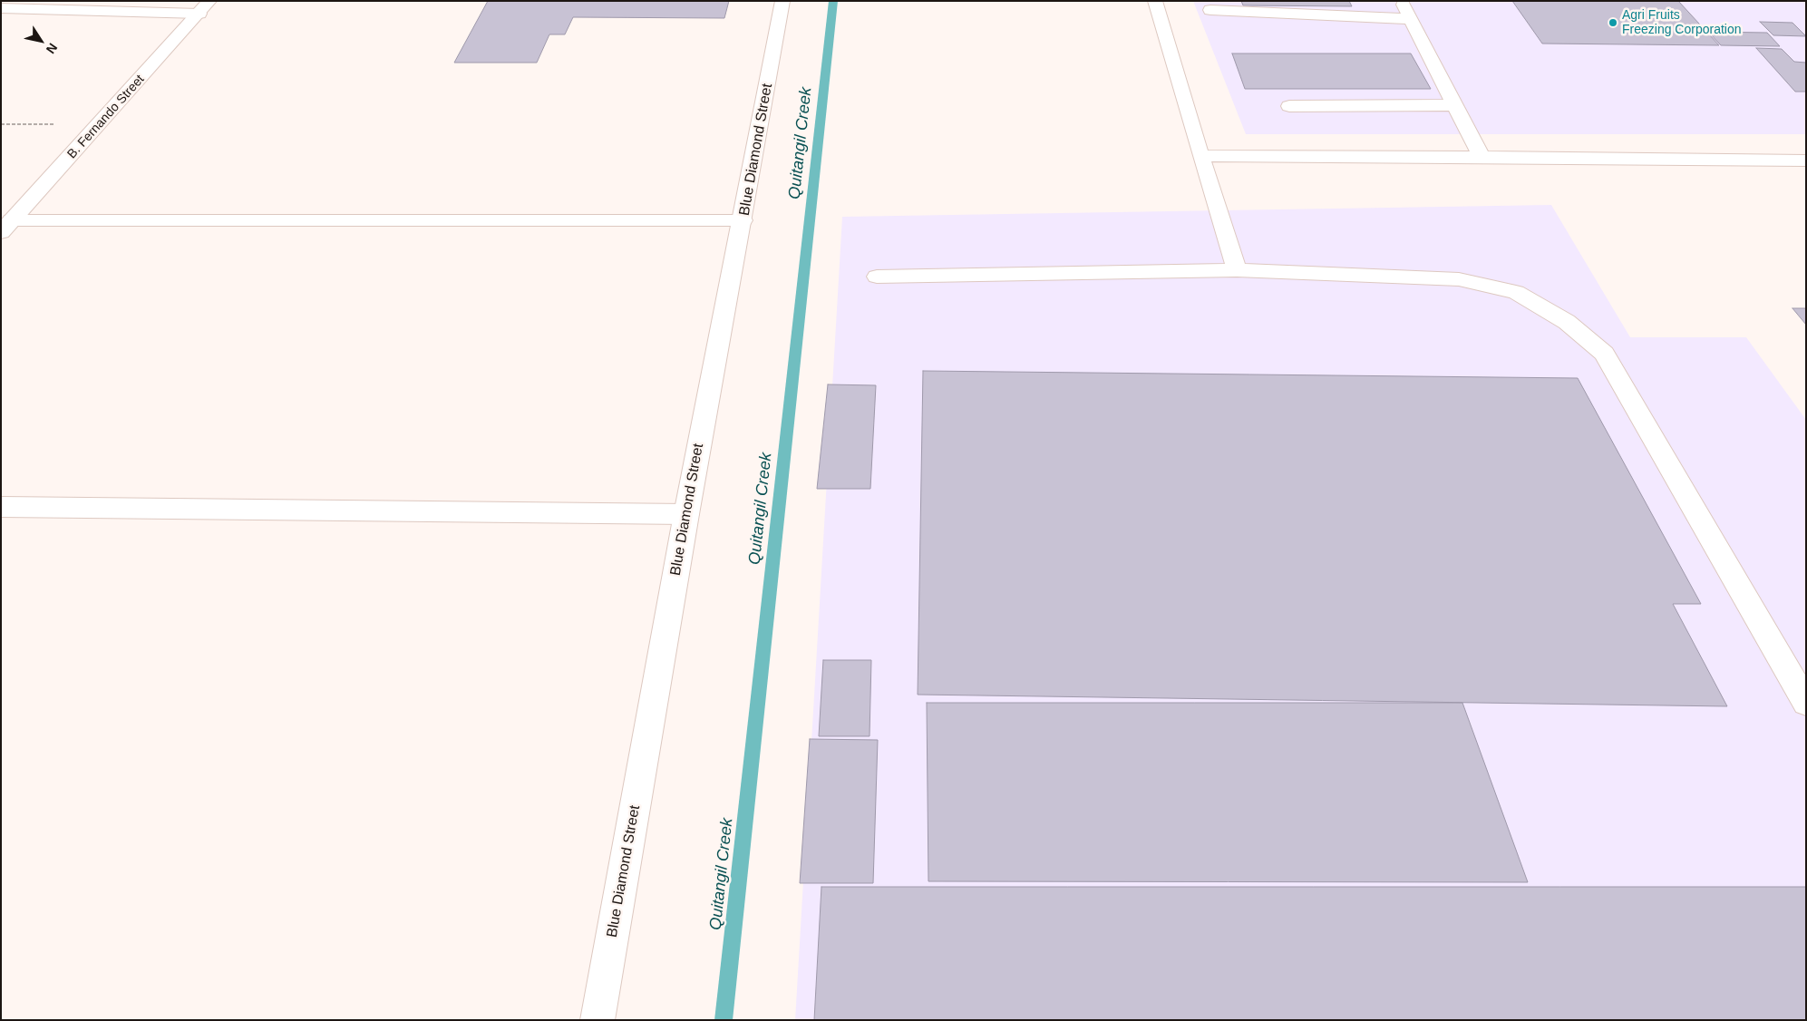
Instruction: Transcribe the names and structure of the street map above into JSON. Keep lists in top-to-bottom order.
{
  "streets": {
    "street": ["B. Fernando Street", "Blue Diamond Street"]
  },
  "water": ["Quitangil Creek"],
  "places": ["Agri Fruits Freezing Corporation"],
  "north": "bottom right"
}
